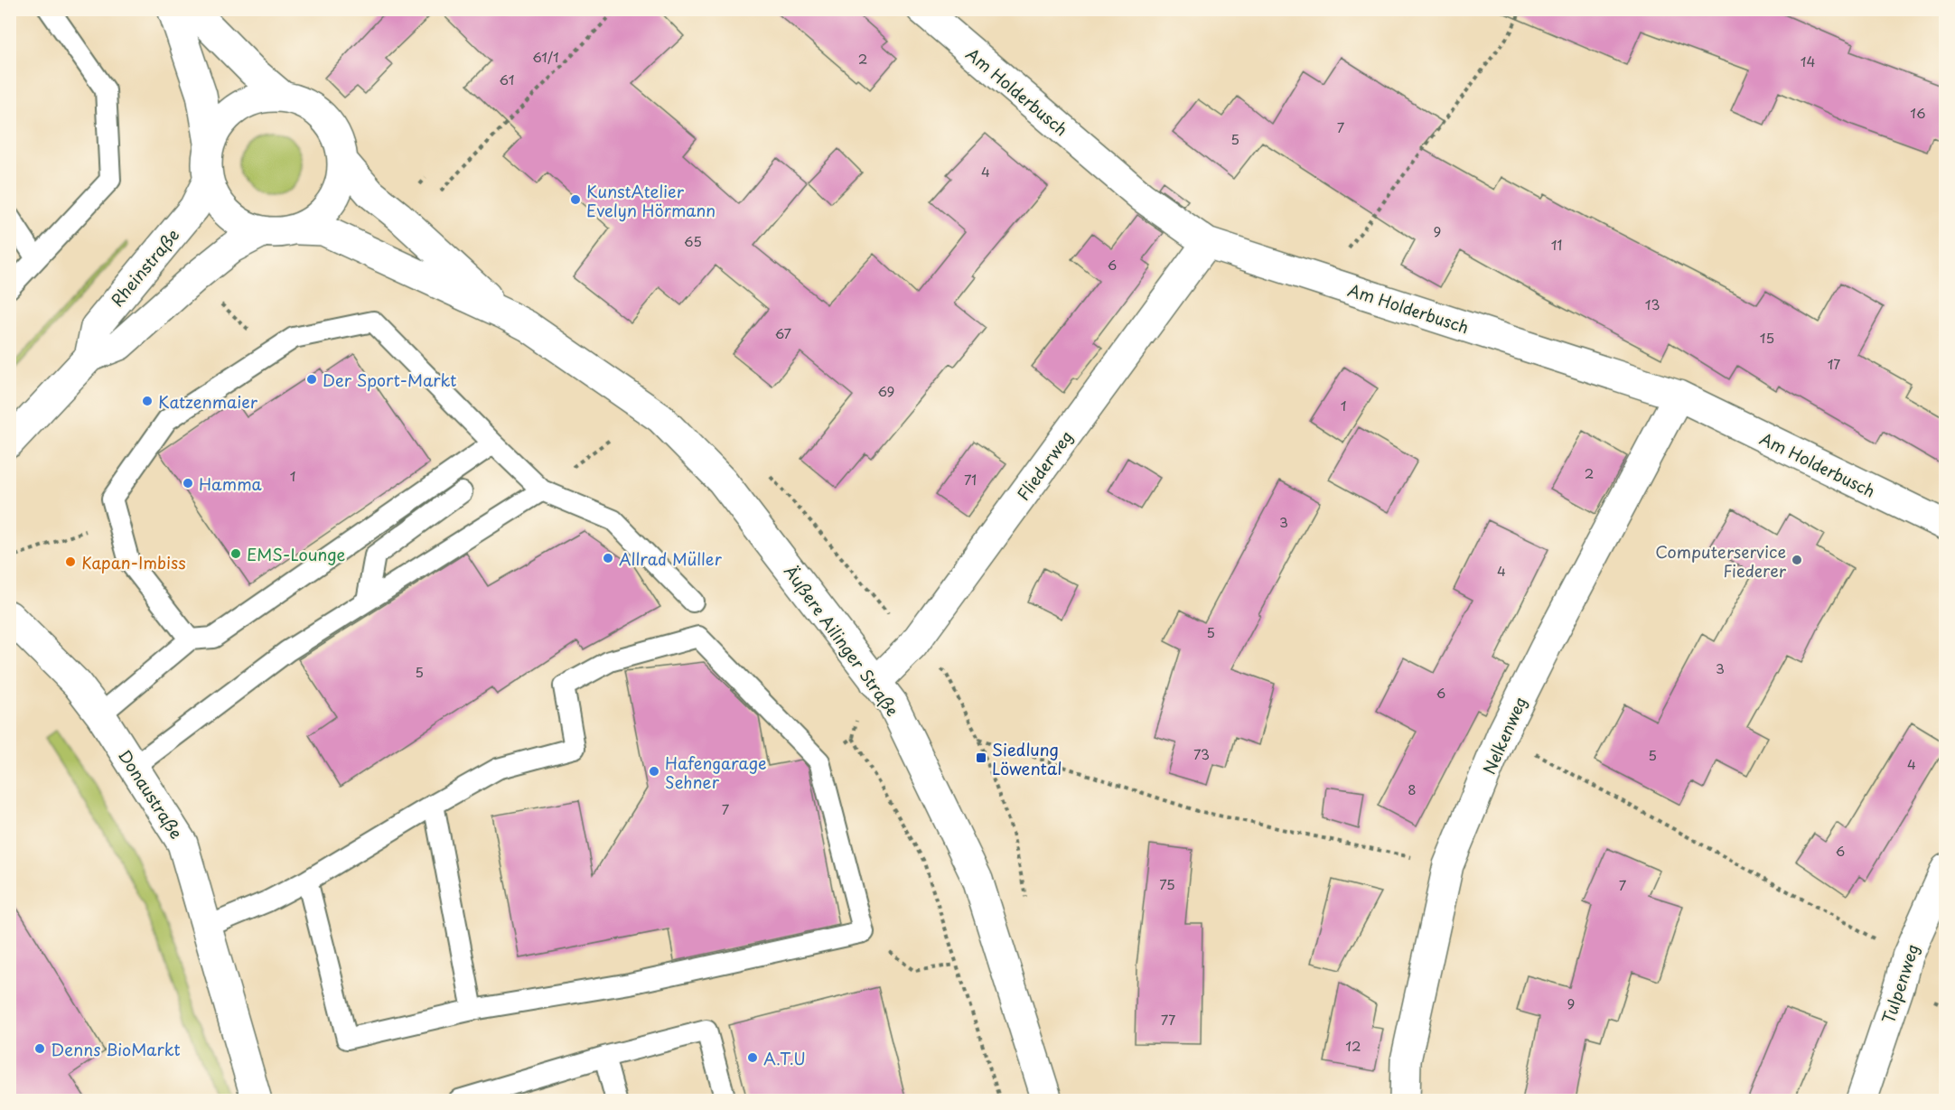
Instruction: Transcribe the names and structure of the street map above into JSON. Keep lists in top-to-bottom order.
{
  "streets": {
    "street": [
      "Am Holderbusch",
      "Rheinstraße",
      "Fliederweg",
      "Äußere Ailinger Straße",
      "Nelkenweg",
      "Donaustraße",
      "Tulpenweg"
    ]
  },
  "crossings": [
    ["Am Holderbusch", "Fliederweg"],
    ["Am Holderbusch", "Nelkenweg"],
    ["Fliederweg", "Äußere Ailinger Straße"]
  ],
  "places": {
    "other": [
      "KunstAtelier Evelyn Hörmann",
      "Der Sport-Markt",
      "Katzenmaier",
      "Hamma",
      "EMS-Lounge",
      "Allrad Müller",
      "Computerservice Fiederer",
      "Kapan-Imbiss",
      "Hafengarage Sehner",
      "Denns BioMarkt",
      "A.T.U"
    ],
    "transit": ["Siedlung Löwental"]
  },
  "house_numbers": [
    "61/1",
    "2",
    "14",
    "61",
    "16",
    "7",
    "5",
    "4",
    "9",
    "65",
    "11",
    "6",
    "13",
    "67",
    "15",
    "17",
    "69",
    "1",
    "2",
    "1",
    "71",
    "3",
    "4",
    "5",
    "3",
    "5",
    "6",
    "73",
    "5",
    "4",
    "8",
    "7",
    "6",
    "75",
    "7",
    "9",
    "77",
    "12"
  ]
}
